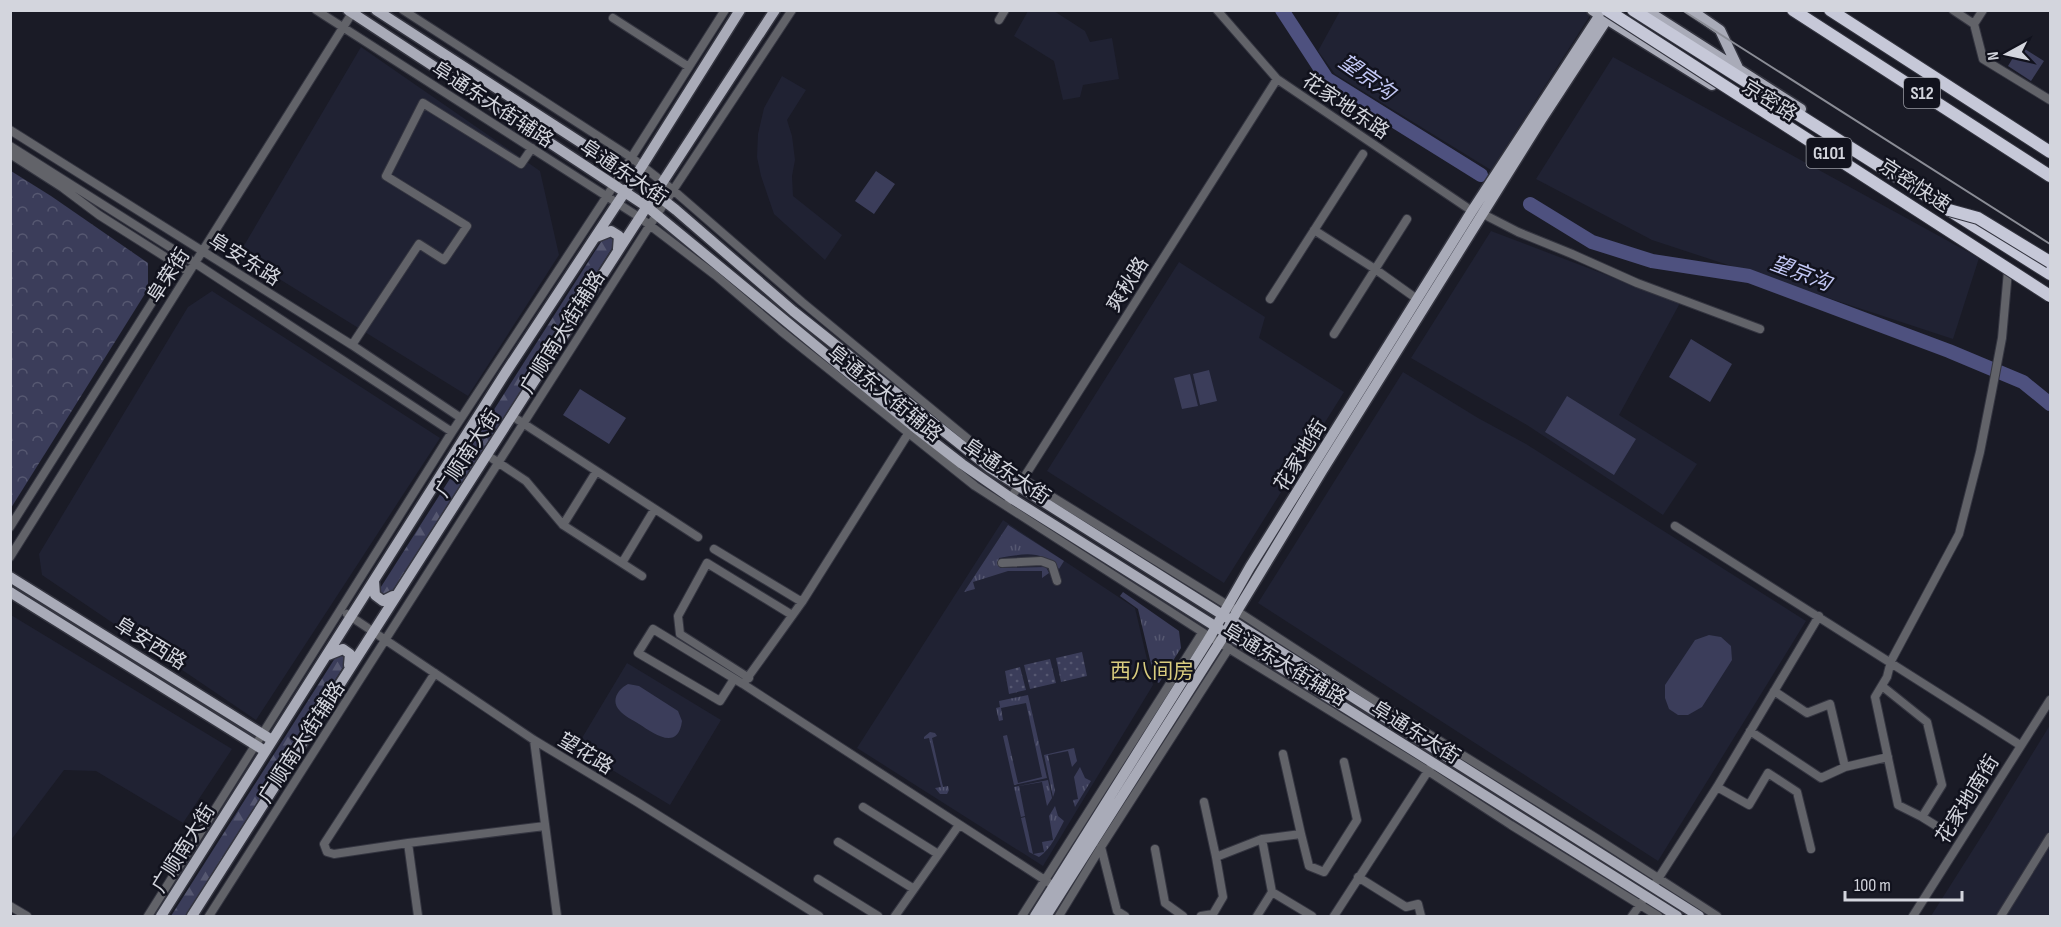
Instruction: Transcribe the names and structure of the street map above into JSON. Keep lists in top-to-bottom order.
{
  "streets": {
    "highway": ["S12", "G101", "京密快速"],
    "main road": [
      "京密路",
      "阜通东大街",
      "广顺南大街",
      "花家地街",
      "阜安西路"
    ],
    "street": [
      "阜通东大街辅路",
      "花家地东路",
      "阜安东路",
      "阜荣街",
      "爽秋路",
      "广顺南大街辅路",
      "望花路",
      "花家地南街"
    ]
  },
  "crossings": [
    ["京密路", "京密快速"],
    ["京密路", "花家地街"],
    ["阜通东大街辅路", "阜通东大街"],
    ["阜通东大街辅路", "阜荣街"],
    ["阜通东大街辅路", "爽秋路"],
    ["阜通东大街辅路", "广顺南大街辅路"],
    ["阜通东大街辅路", "广顺南大街"],
    ["阜通东大街辅路", "花家地街"],
    ["花家地东路", "爽秋路"],
    ["花家地东路", "花家地街"],
    ["阜通东大街", "阜荣街"],
    ["阜通东大街", "爽秋路"],
    ["阜通东大街", "广顺南大街辅路"],
    ["阜通东大街", "广顺南大街"],
    ["阜通东大街", "花家地街"],
    ["京密快速", "花家地街"],
    ["阜安东路", "阜荣街"],
    ["阜安东路", "广顺南大街辅路"],
    ["广顺南大街辅路", "广顺南大街"],
    ["广顺南大街辅路", "阜安西路"],
    ["广顺南大街辅路", "望花路"],
    ["广顺南大街", "阜安西路"],
    ["广顺南大街", "望花路"]
  ],
  "districts": ["西八间房"],
  "water": ["望京沟"],
  "scale_bar": "100 m",
  "north": "left"
}
